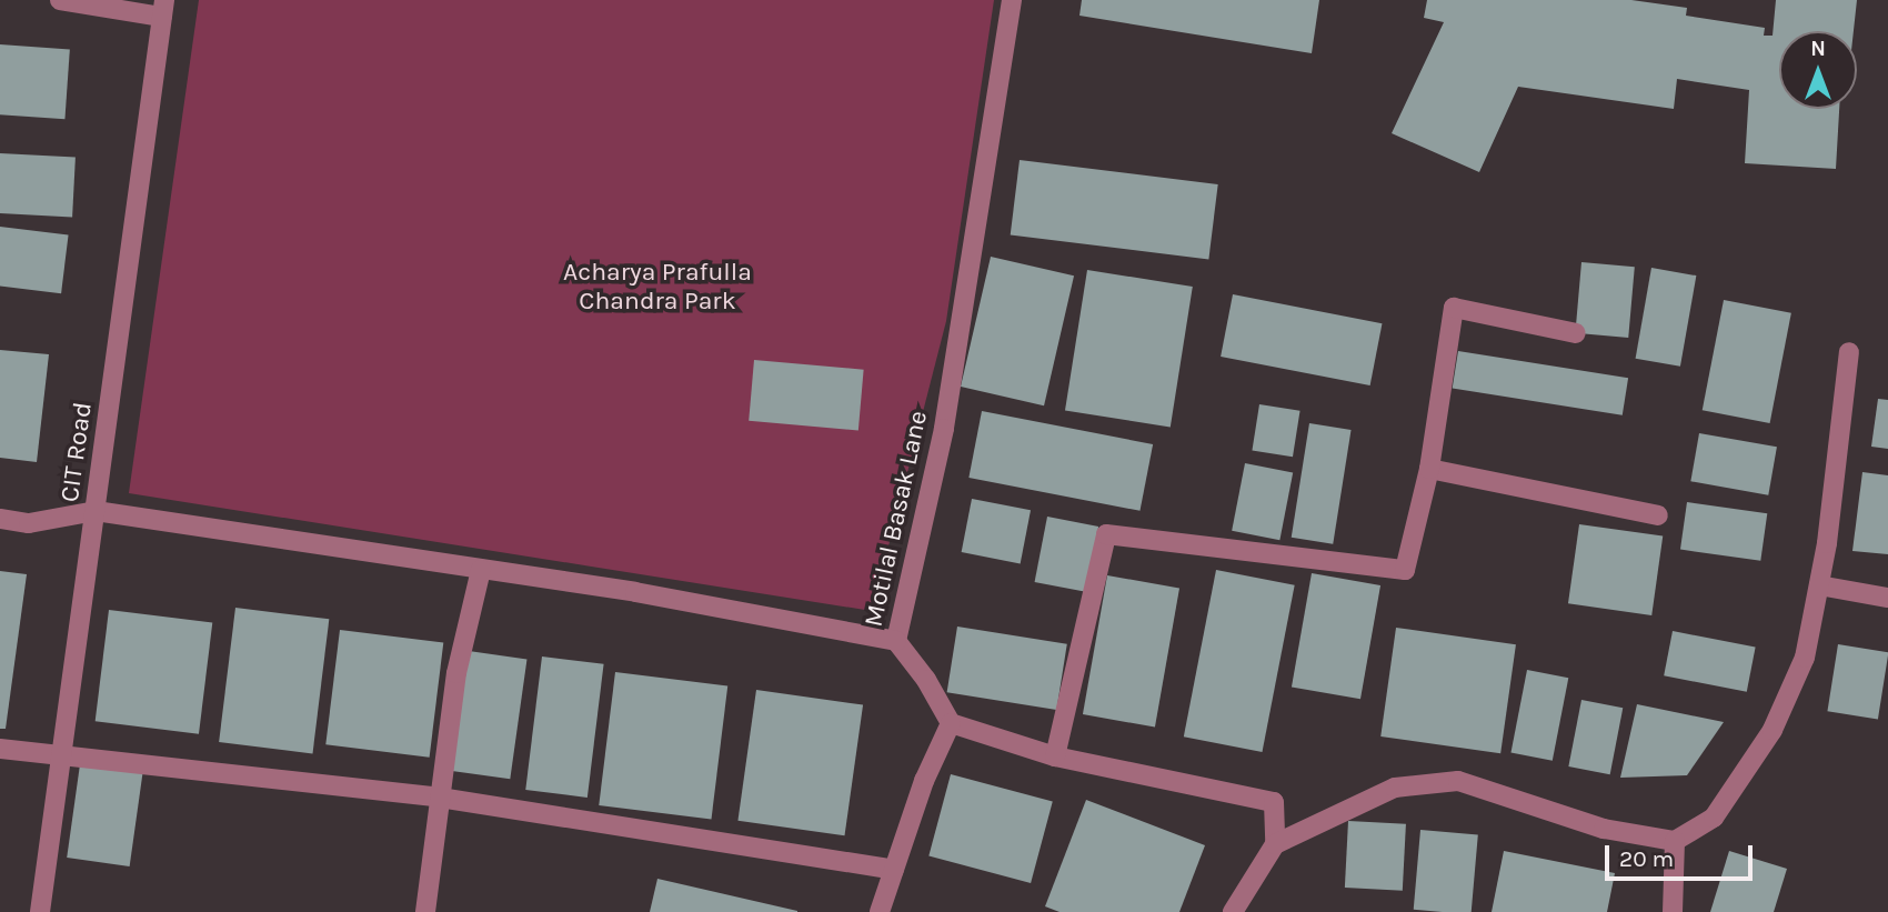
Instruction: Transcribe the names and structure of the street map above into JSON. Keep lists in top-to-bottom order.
{
  "streets": {
    "street": ["CIT Road", "Motilal Basak Lane"]
  },
  "parks": ["Acharya Prafulla Chandra Park"],
  "scale_bar": "20 m",
  "north": "top"
}
